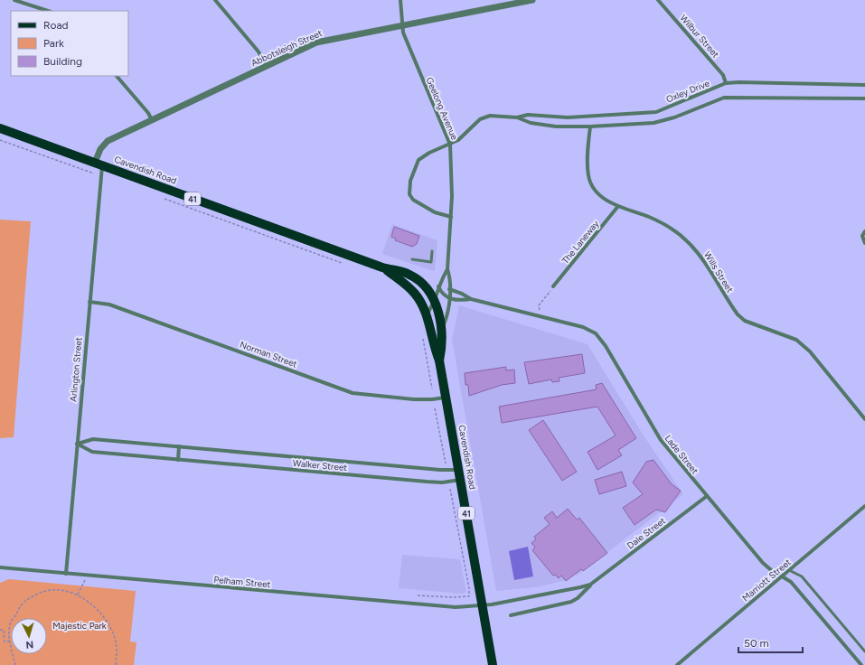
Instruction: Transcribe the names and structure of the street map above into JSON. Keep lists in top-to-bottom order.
{
  "streets": {
    "main road": ["Cavendish Road", "41"],
    "street": [
      "Wilbur Street",
      "Abbotsleigh Street",
      "Oxley Drive",
      "Geelong Avenue",
      "The Laneway",
      "Wills Street",
      "Norman Street",
      "Arlington Street",
      "Lade Street",
      "Walker Street",
      "Dale Street",
      "Marriott Street",
      "Pelham Street"
    ]
  },
  "crossings": [
    ["Wilbur Street", "Oxley Drive"],
    ["Abbotsleigh Street", "Geelong Avenue"],
    ["Abbotsleigh Street", "Cavendish Road"],
    ["Abbotsleigh Street", "Arlington Street"],
    ["Oxley Drive", "Geelong Avenue"],
    ["Oxley Drive", "Wills Street"],
    ["Geelong Avenue", "Cavendish Road"],
    ["Geelong Avenue", "Lade Street"],
    ["Cavendish Road", "Norman Street"],
    ["Cavendish Road", "Arlington Street"],
    ["Cavendish Road", "Walker Street"],
    ["Cavendish Road", "Dale Street"],
    ["Cavendish Road", "Pelham Street"],
    ["The Laneway", "Wills Street"],
    ["Norman Street", "Arlington Street"],
    ["Arlington Street", "Walker Street"],
    ["Arlington Street", "Pelham Street"],
    ["Lade Street", "Dale Street"],
    ["Lade Street", "Marriott Street"],
    ["Dale Street", "Pelham Street"]
  ],
  "parks": ["Majestic Park"],
  "legend": ["Road", "Park", "Building"],
  "scale_bar": "50 m",
  "north": "bottom"
}
